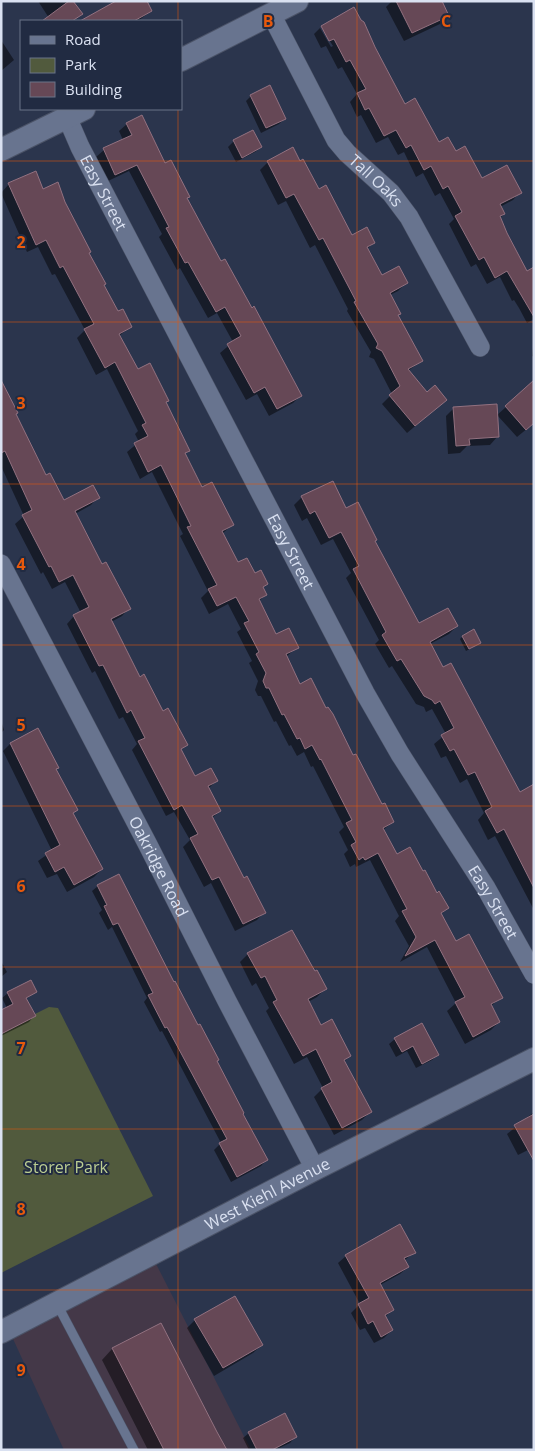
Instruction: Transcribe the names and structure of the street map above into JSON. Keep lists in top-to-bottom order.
{
  "streets": {
    "street": [
      "Tall Oaks",
      "Easy Street",
      "Oakridge Road",
      "West Kiehl Avenue"
    ]
  },
  "crossings": [
    ["Oakridge Road", "West Kiehl Avenue"]
  ],
  "parks": ["Storer Park"],
  "legend": ["Road", "Park", "Building"],
  "grid": {
    "columns": ["B", "C"],
    "rows": [
      "2",
      "3",
      "4",
      "5",
      "6",
      "7",
      "8",
      "9"
    ]
  }
}
